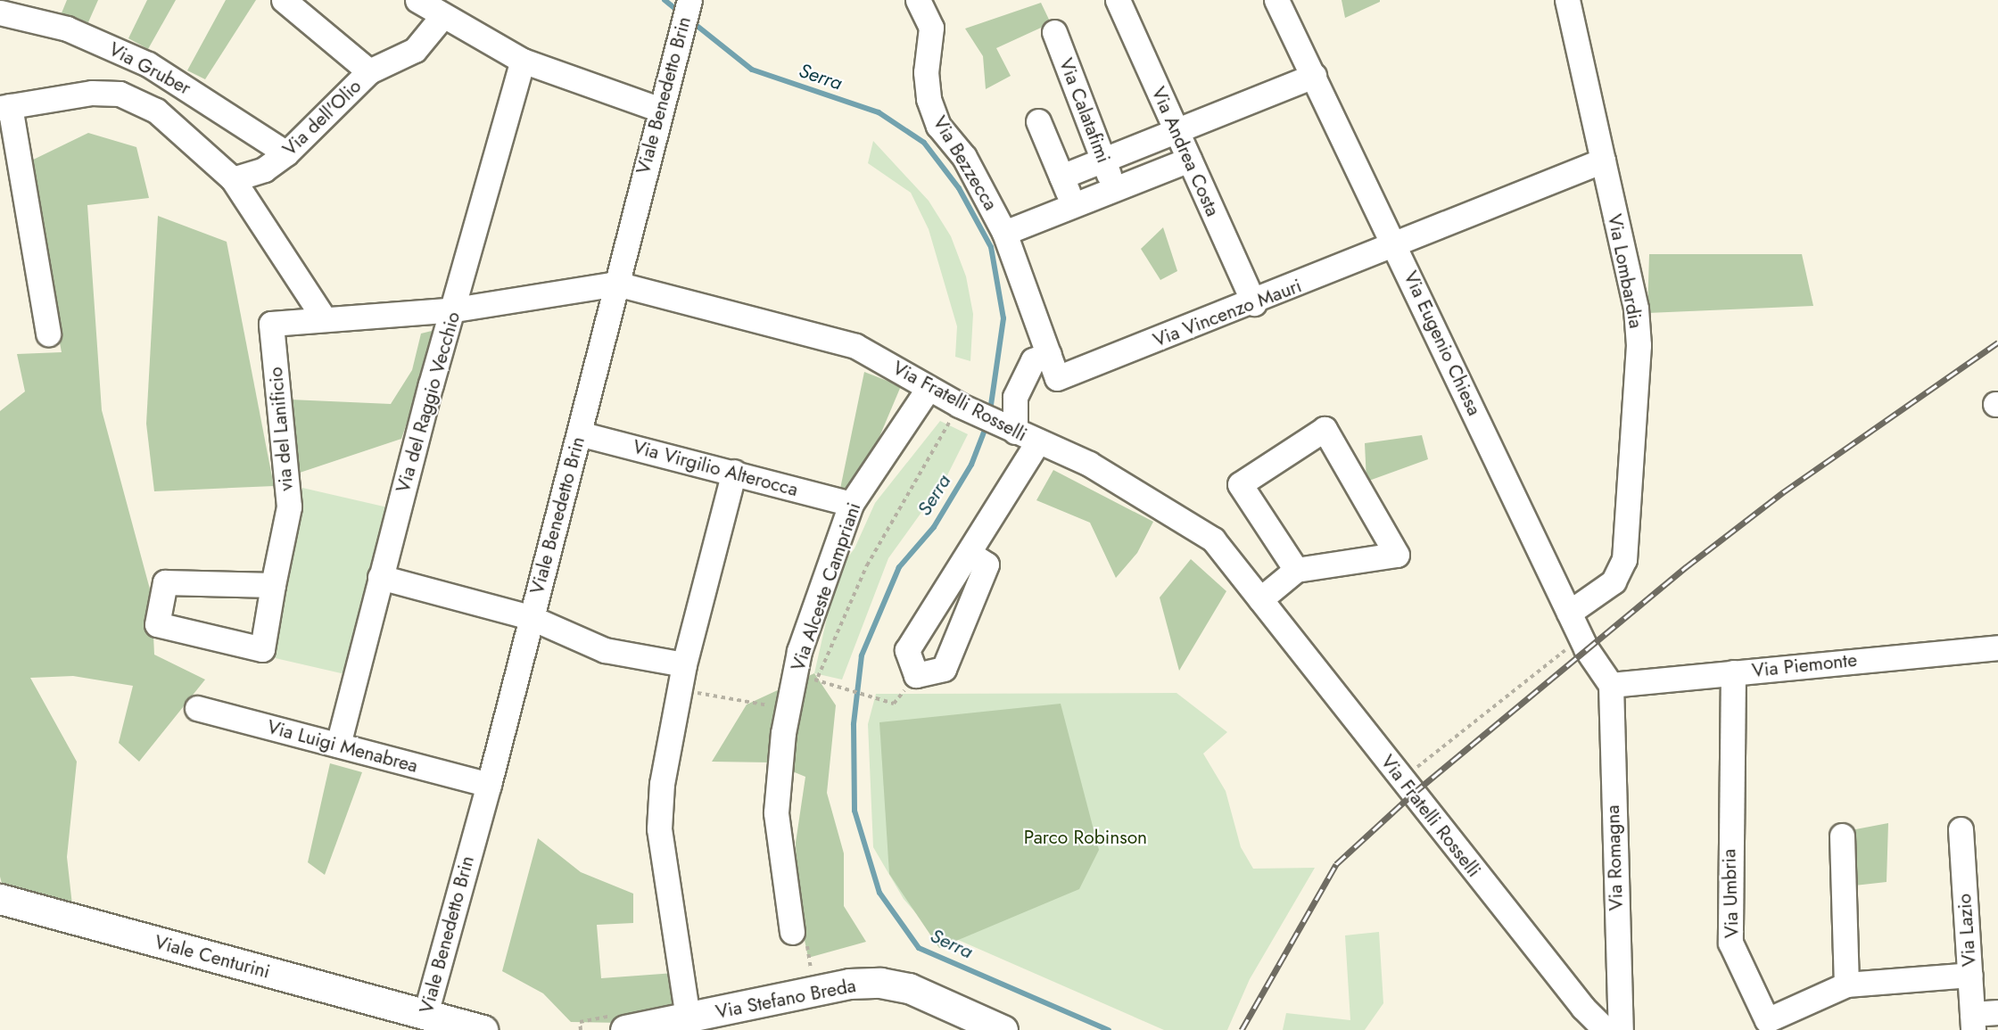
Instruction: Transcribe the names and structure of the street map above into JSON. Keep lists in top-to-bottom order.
{
  "streets": {
    "main road": ["Viale Centurini", "Via Stefano Breda"],
    "street": [
      "Via Gruber",
      "Viale Benedetto Brin",
      "Via Calatafimi",
      "Via dell'Olio",
      "Via Andrea Costa",
      "Via Bezzecca",
      "Via Lombardia",
      "Via Vincenzo Mauri",
      "Via Eugenio Chiesa",
      "Via Fratelli Rosselli",
      "Via del Raggio Vecchio",
      "via del Lanificio",
      "Via Virgilio Alterocca",
      "Via Alceste Campriani",
      "Via Piemonte",
      "Via Luigi Menabrea",
      "Via Romagna",
      "Via Umbria",
      "Via Lazio"
    ]
  },
  "crossings": [
    ["Via Gruber", "Via dell'Olio"],
    ["Viale Benedetto Brin", "Via Fratelli Rosselli"],
    ["Viale Benedetto Brin", "Via Virgilio Alterocca"],
    ["Viale Benedetto Brin", "Via Luigi Menabrea"],
    ["Viale Benedetto Brin", "Viale Centurini"],
    ["Via Andrea Costa", "Via Vincenzo Mauri"],
    ["Via Bezzecca", "Via Vincenzo Mauri"],
    ["Via Lombardia", "Via Eugenio Chiesa"],
    ["Via Vincenzo Mauri", "Via Eugenio Chiesa"],
    ["Via Eugenio Chiesa", "Via Piemonte"],
    ["Via Eugenio Chiesa", "Via Romagna"],
    ["Via Fratelli Rosselli", "Via Alceste Campriani"],
    ["Via del Raggio Vecchio", "Via Luigi Menabrea"],
    ["Via Virgilio Alterocca", "Via Alceste Campriani"],
    ["Via Piemonte", "Via Romagna"],
    ["Via Piemonte", "Via Umbria"],
    ["Via Umbria", "Via Lazio"]
  ],
  "water": ["Serra"],
  "parks": ["Parco Robinson"]
}
